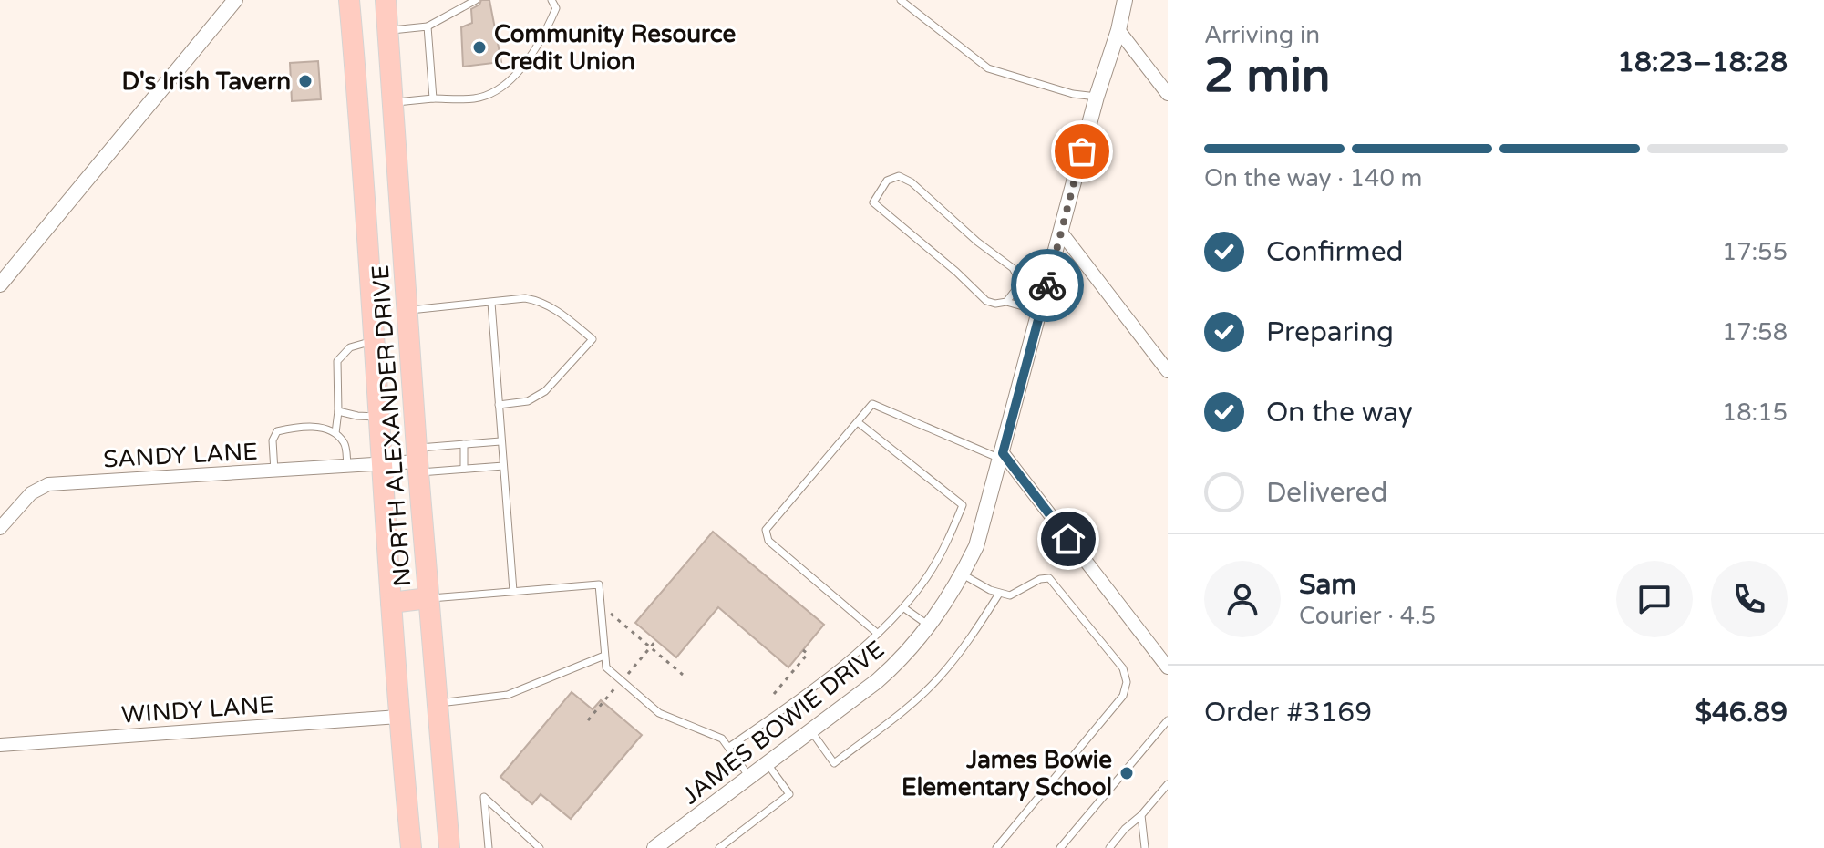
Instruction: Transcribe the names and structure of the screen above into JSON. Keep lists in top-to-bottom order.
{
  "streets": {
    "main road": ["NORTH ALEXANDER DRIVE"],
    "street": ["SANDY LANE", "WINDY LANE", "JAMES BOWIE DRIVE"]
  },
  "crossings": [
    ["NORTH ALEXANDER DRIVE", "SANDY LANE"],
    ["NORTH ALEXANDER DRIVE", "WINDY LANE"]
  ],
  "places": ["Community Resource Credit Union", "D's Irish Tavern", "James Bowie Elementary School"],
  "page": {
    "heading": ["2 min", "Arriving in", "18:23–18:28"],
    "panel": [
      "Sam",
      "Courier · 4.5",
      "Order #3169",
      "$46.89"
    ],
    "bar": "On the way · 140 m",
    "list": [
      ["Confirmed", "17:55"],
      ["Preparing", "17:58"],
      ["On the way", "18:15"],
      "Delivered"
    ]
  }
}
